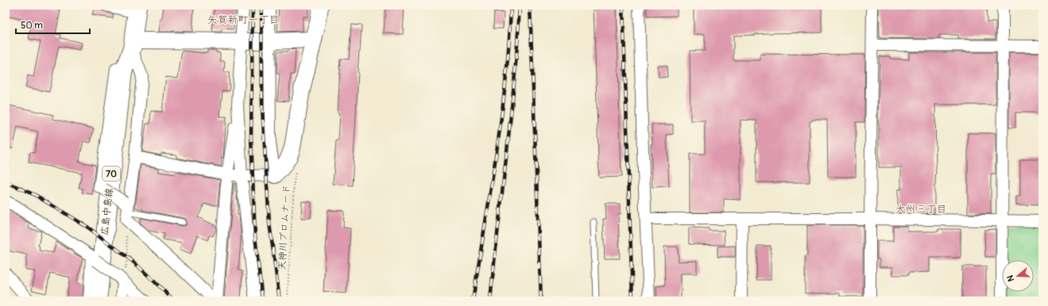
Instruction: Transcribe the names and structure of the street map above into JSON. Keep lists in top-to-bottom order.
{
  "streets": {
    "main road": ["70", "広島中島線"],
    "path": ["天神川プロムナード"]
  },
  "districts": ["矢賀新町一丁目", "大州三丁目"],
  "scale_bar": "50 m",
  "north": "left"
}
